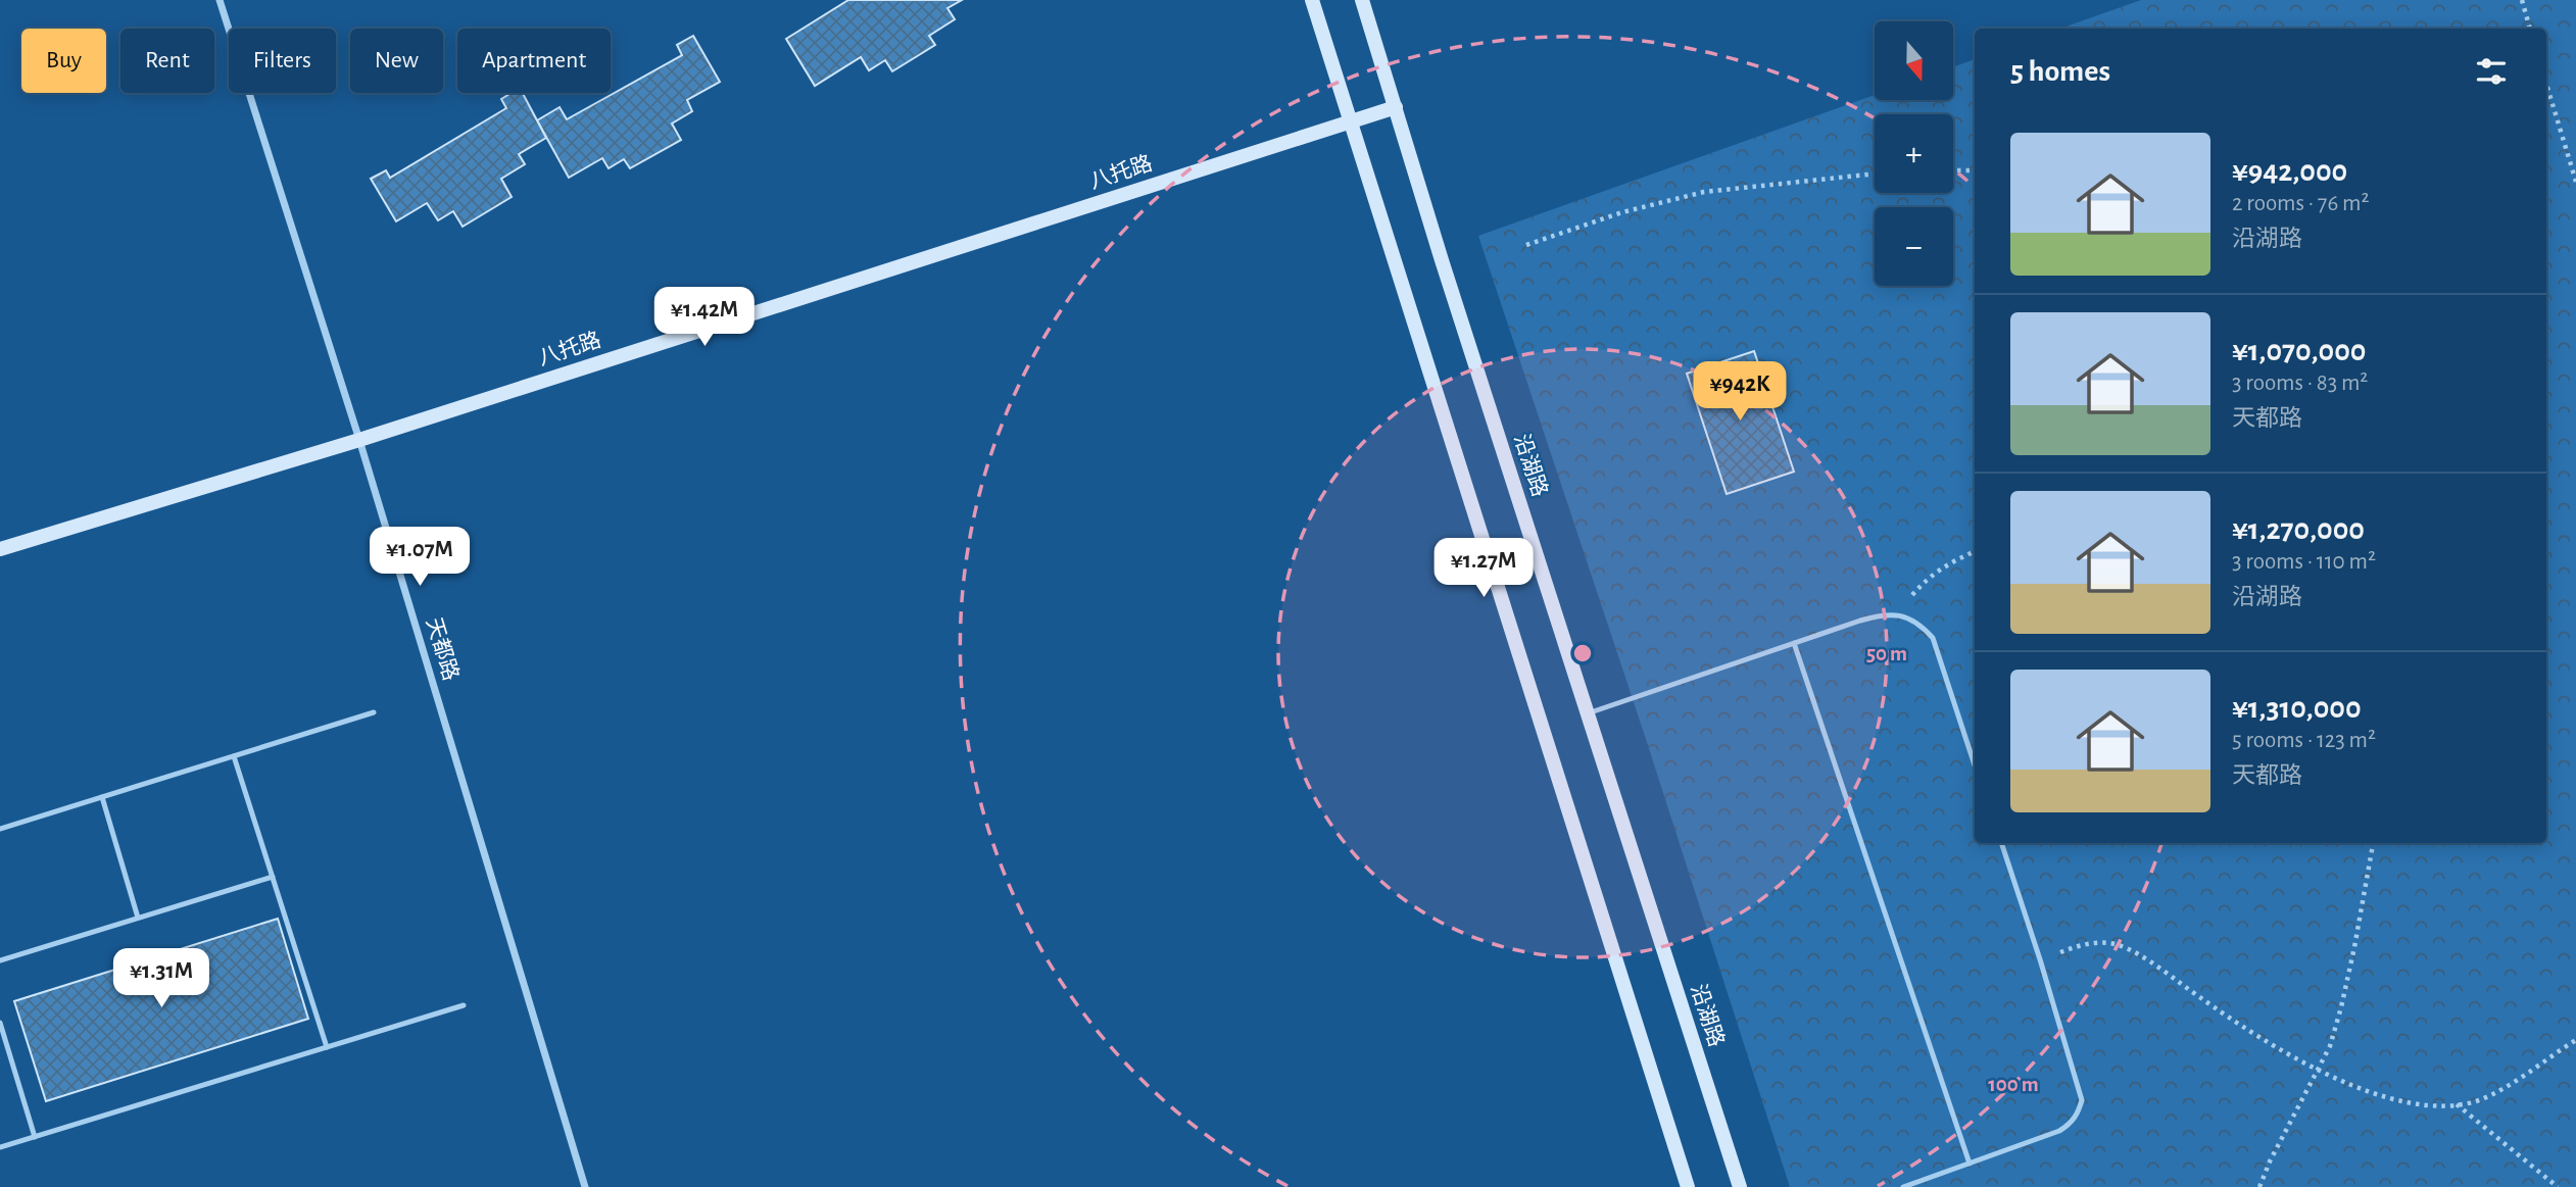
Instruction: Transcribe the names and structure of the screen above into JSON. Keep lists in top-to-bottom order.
{
  "streets": {
    "main road": ["八托路", "沿湖路"],
    "street": ["天都路"]
  },
  "crossings": [
    ["八托路", "沿湖路"],
    ["八托路", "天都路"]
  ],
  "north": "bottom",
  "page": {
    "map_buttons": ["+", "−"],
    "chip": [
      "Buy",
      "Rent",
      "Filters",
      "New",
      "Apartment"
    ],
    "heading": "5 homes",
    "list": [
      {
        "name": "¥942,000",
        "note": "2 rooms · 76 m² · 沿湖路"
      },
      {
        "name": "¥1,070,000",
        "note": "3 rooms · 83 m² · 天都路"
      },
      {
        "name": "¥1,270,000",
        "note": "3 rooms · 110 m² · 沿湖路"
      },
      {
        "name": "¥1,310,000",
        "note": "5 rooms · 123 m² · 天都路"
      }
    ],
    "price": [
      "¥1.42M",
      "¥942K",
      "¥1.07M",
      "¥1.27M",
      "¥1.31M"
    ]
  },
  "rings": ["50 m", "100 m"]
}
